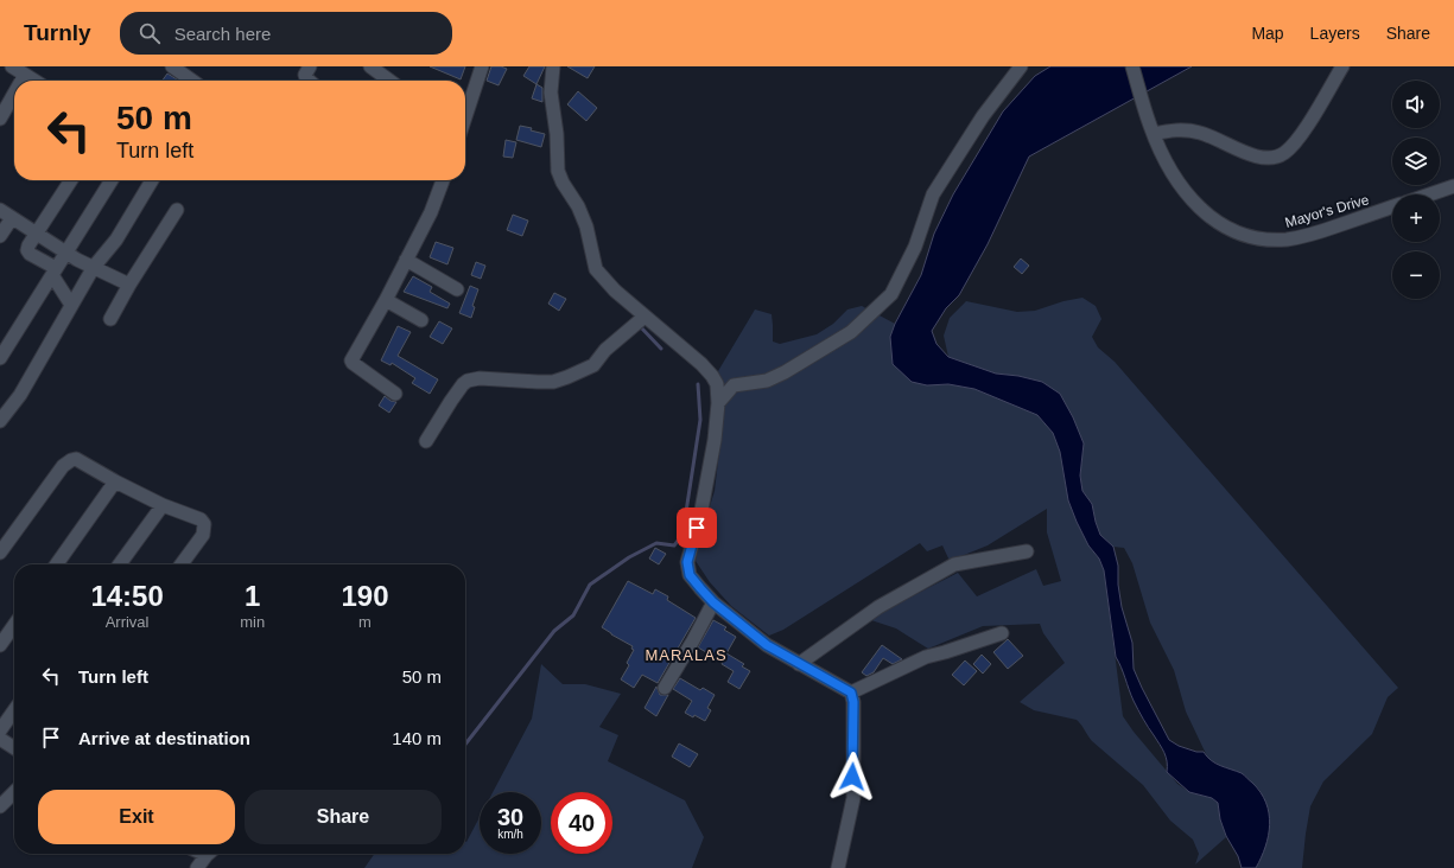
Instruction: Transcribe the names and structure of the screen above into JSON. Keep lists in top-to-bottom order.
{
  "streets": {
    "street": ["Mayor's Drive"]
  },
  "districts": ["MARALAS"],
  "page": {
    "header": "Turnly",
    "search": "Search here",
    "nav": ["Map", "Layers", "Share"],
    "map_buttons": ["+", "−"],
    "turn": ["50 m", "Turn left"],
    "eta": [
      "14:50",
      "Arrival",
      "1",
      "min",
      "190",
      "m"
    ],
    "list": [
      {
        "name": "Turn left",
        "value": "50 m"
      },
      {
        "name": "Arrive at destination",
        "value": "140 m"
      }
    ],
    "buttons": ["Exit", "Share"],
    "speed": "30 km/h",
    "limit": "40"
  }
}
